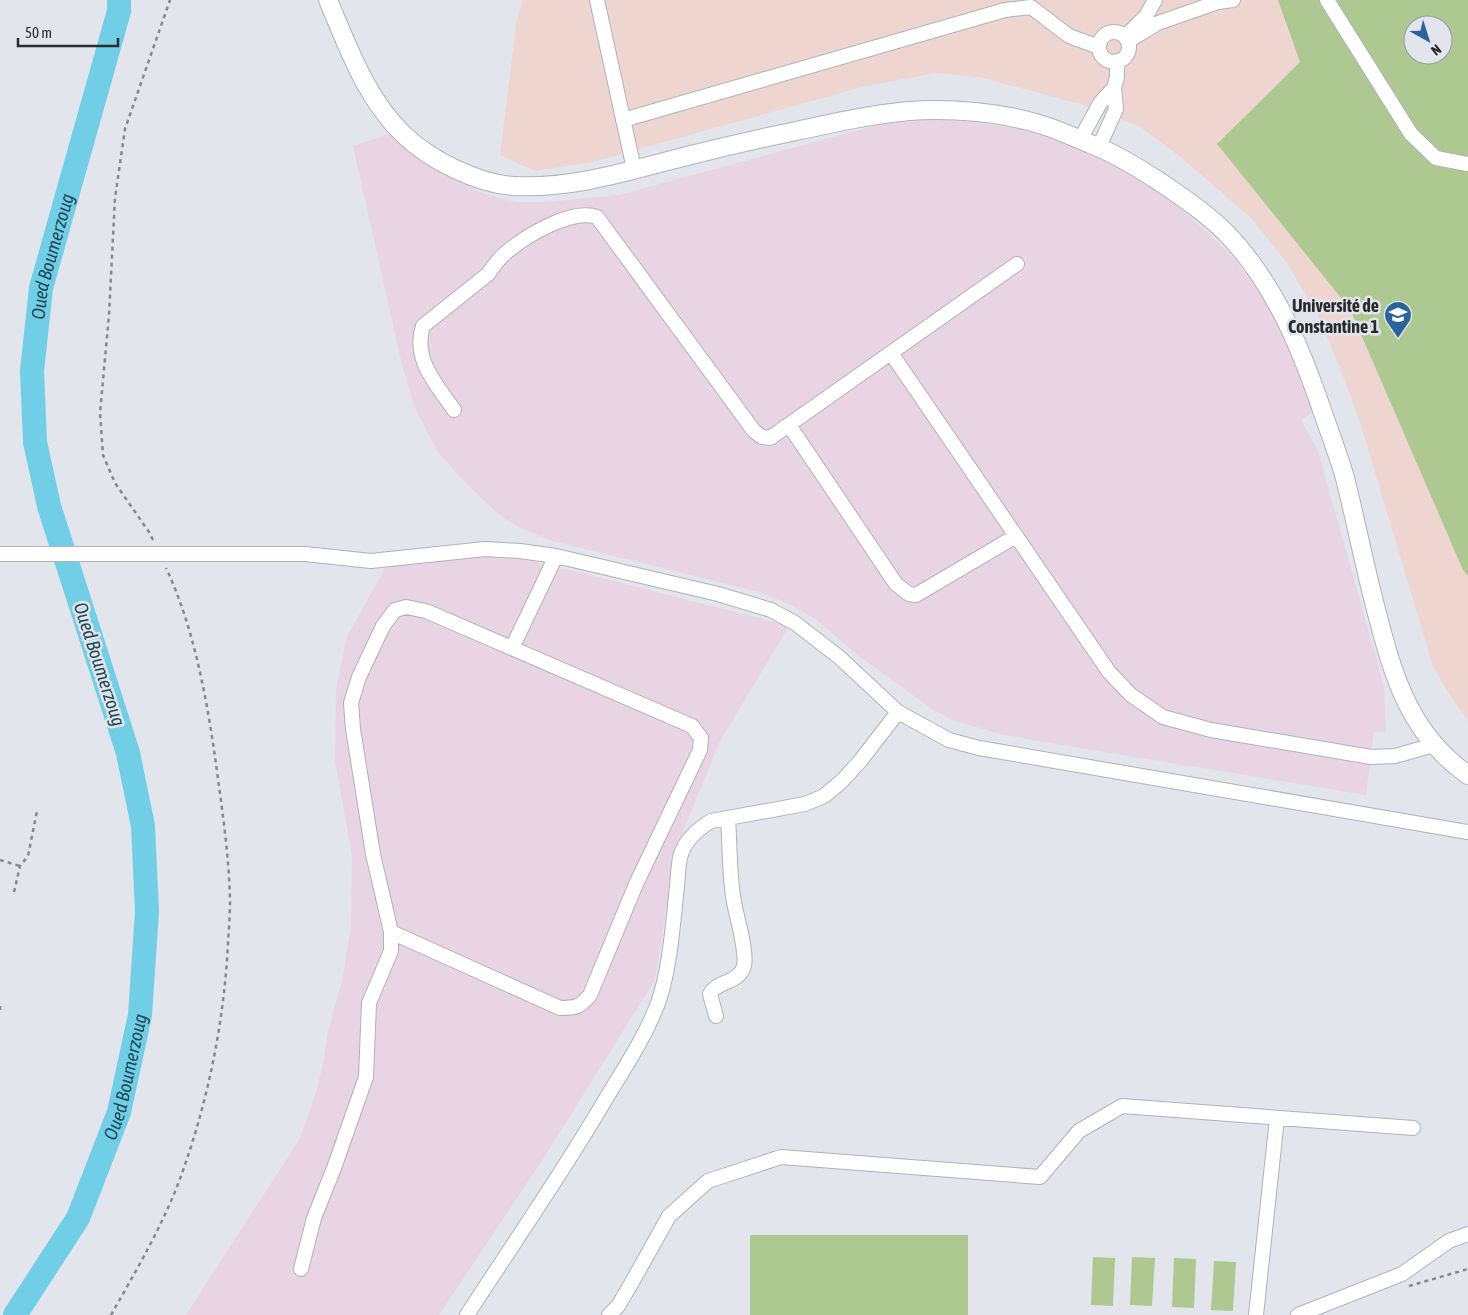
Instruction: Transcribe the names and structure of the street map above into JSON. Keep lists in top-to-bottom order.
{
  "water": ["Oued Boumerzoug"],
  "places": {
    "school or university": ["Université de Constantine 1"]
  },
  "scale_bar": "50 m",
  "north": "bottom right"
}
